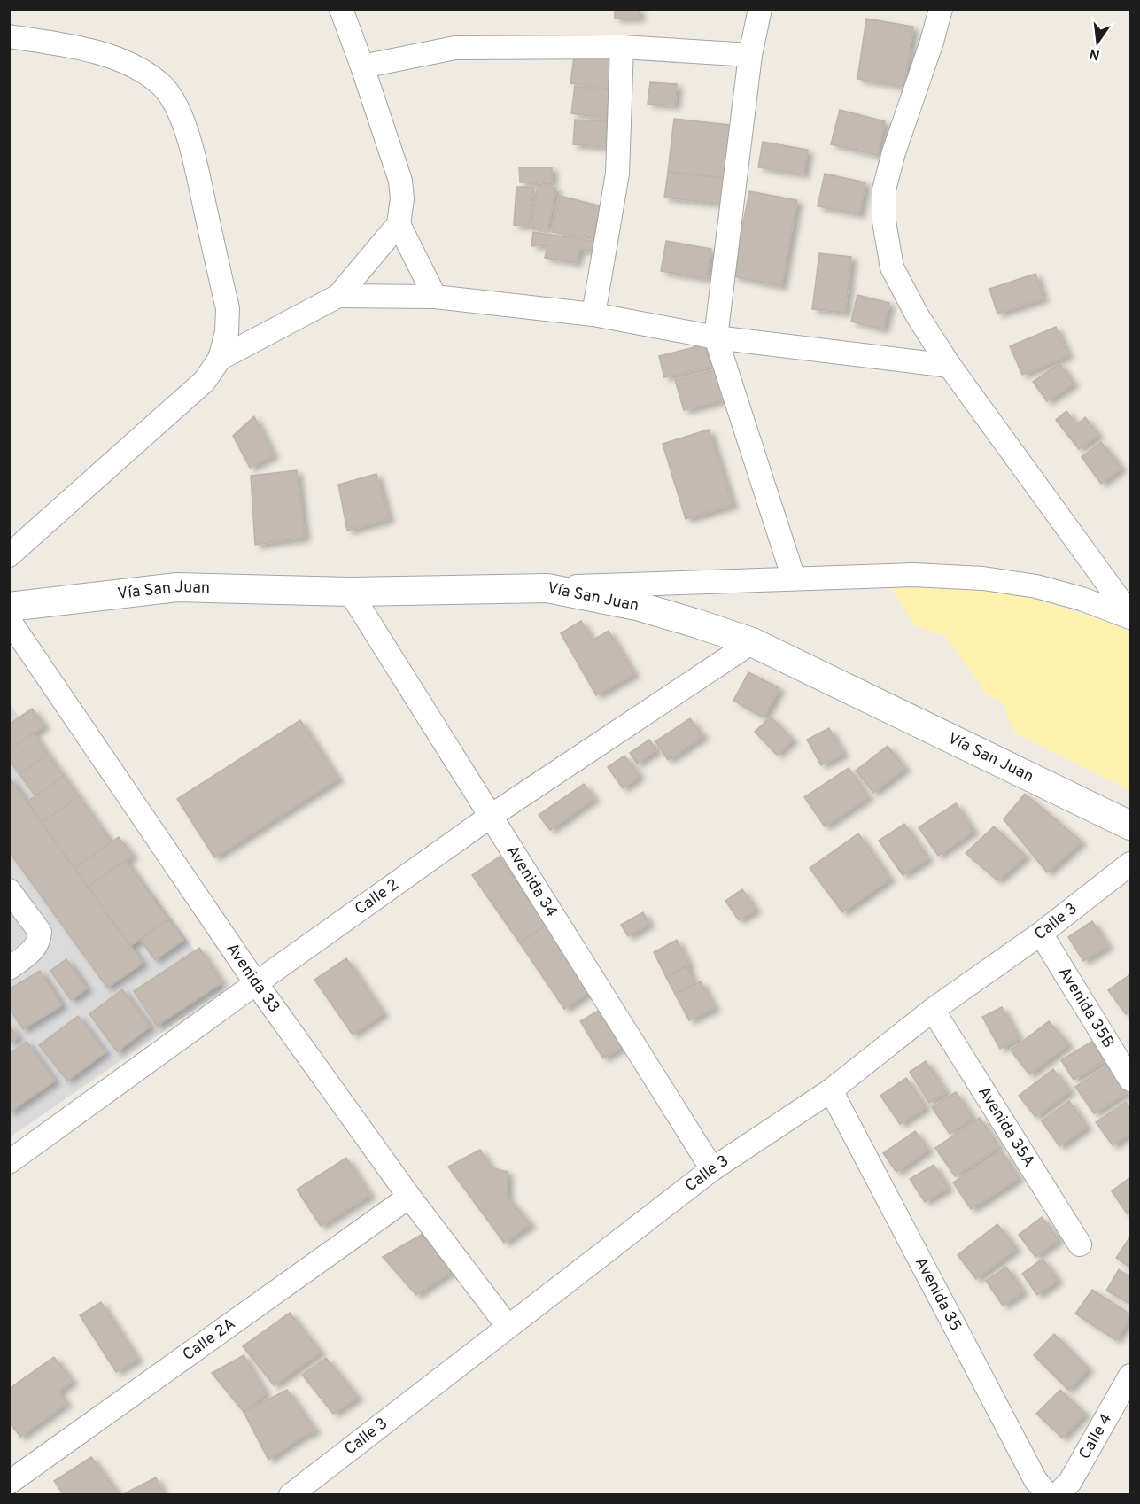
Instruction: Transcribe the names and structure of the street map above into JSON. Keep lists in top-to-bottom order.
{
  "streets": {
    "street": [
      "Vía San Juan",
      "Avenida 34",
      "Calle 2",
      "Calle 3",
      "Avenida 33",
      "Avenida 35B",
      "Avenida 35A",
      "Avenida 35",
      "Calle 2A",
      "Calle 4"
    ]
  },
  "crossings": [
    ["Vía San Juan", "Avenida 34"],
    ["Vía San Juan", "Calle 2"],
    ["Avenida 34", "Calle 2"],
    ["Avenida 34", "Calle 3"],
    ["Calle 2", "Avenida 33"],
    ["Calle 3", "Avenida 33"],
    ["Calle 3", "Avenida 35B"],
    ["Calle 3", "Avenida 35A"],
    ["Calle 3", "Avenida 35"],
    ["Avenida 33", "Calle 2A"]
  ],
  "north": "bottom"
}
